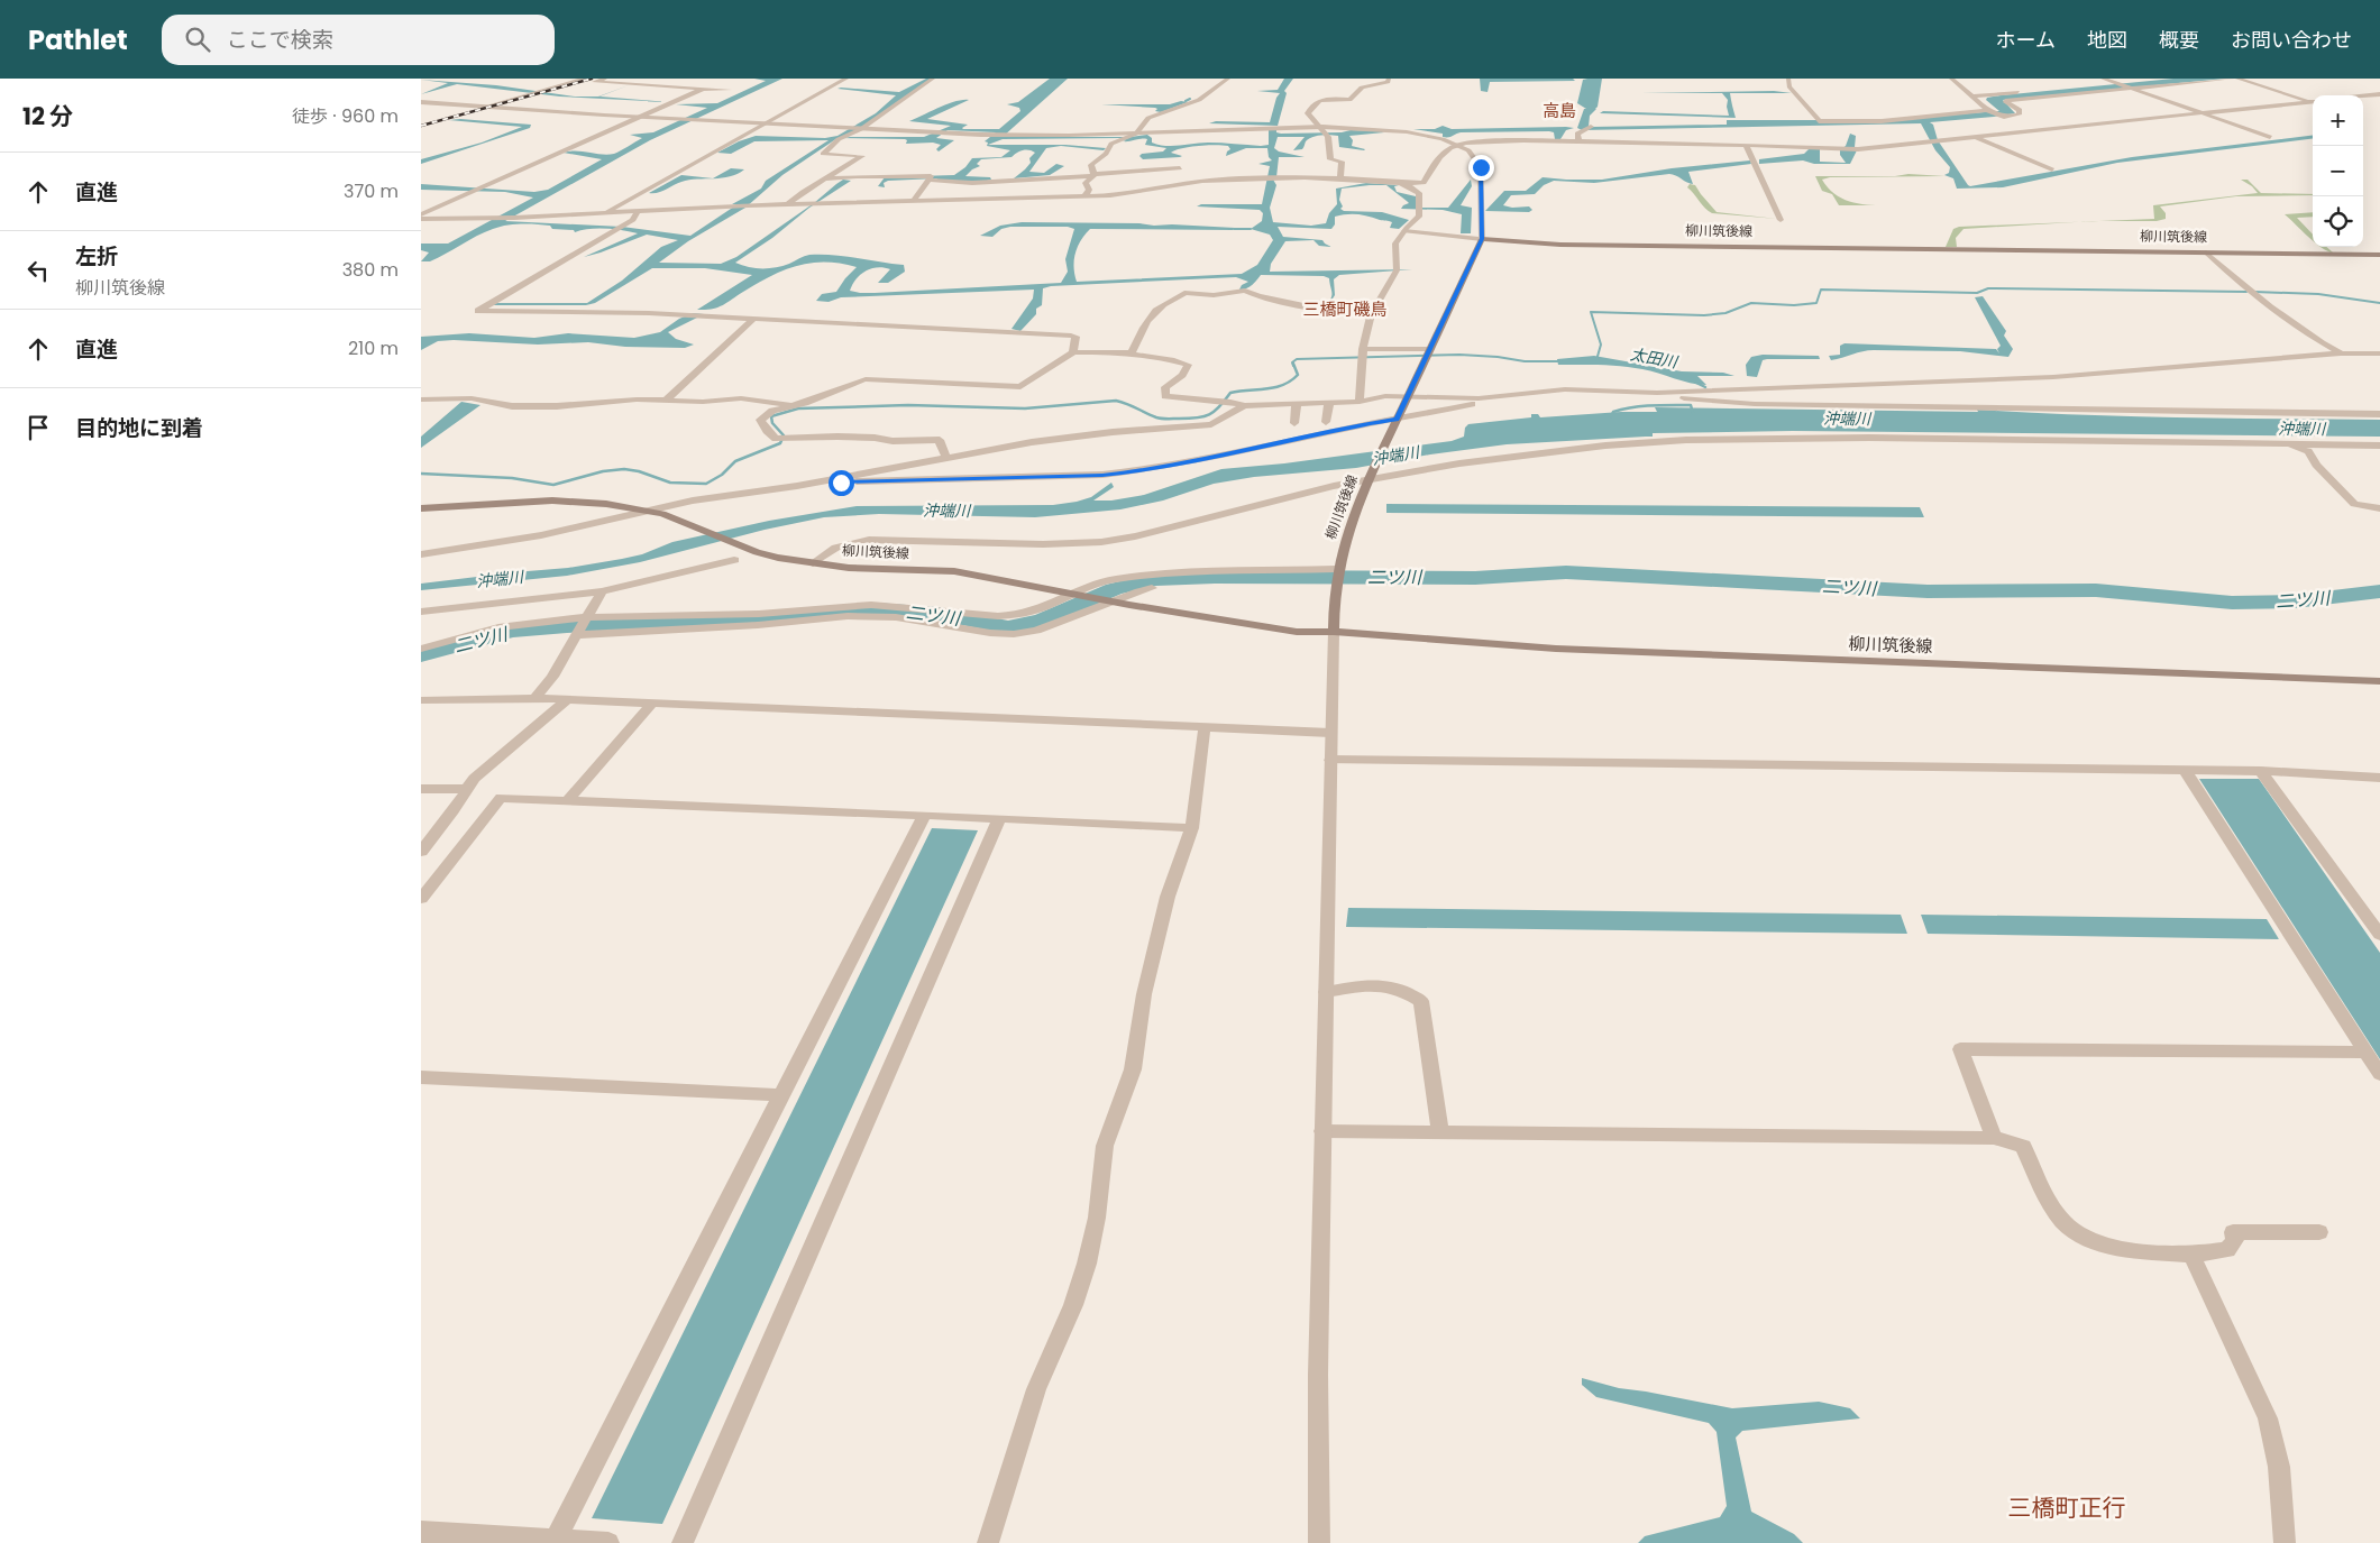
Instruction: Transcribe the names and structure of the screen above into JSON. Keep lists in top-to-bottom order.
{
  "streets": {
    "main road": ["柳川筑後線"]
  },
  "districts": ["高島", "三橋町磯鳥", "三橋町正行"],
  "water": ["太田川", "沖端川", "二ツ川"],
  "page": {
    "header": "Pathlet",
    "search": "ここで検索",
    "nav": [
      "ホーム",
      "地図",
      "概要",
      "お問い合わせ"
    ],
    "heading": ["12 分", "徒歩 · 960 m"],
    "map_buttons": ["+", "−"],
    "list": [
      ["直進", "370 m"],
      ["左折", "柳川筑後線", "380 m"],
      ["直進", "210 m"],
      "目的地に到着"
    ]
  }
}
